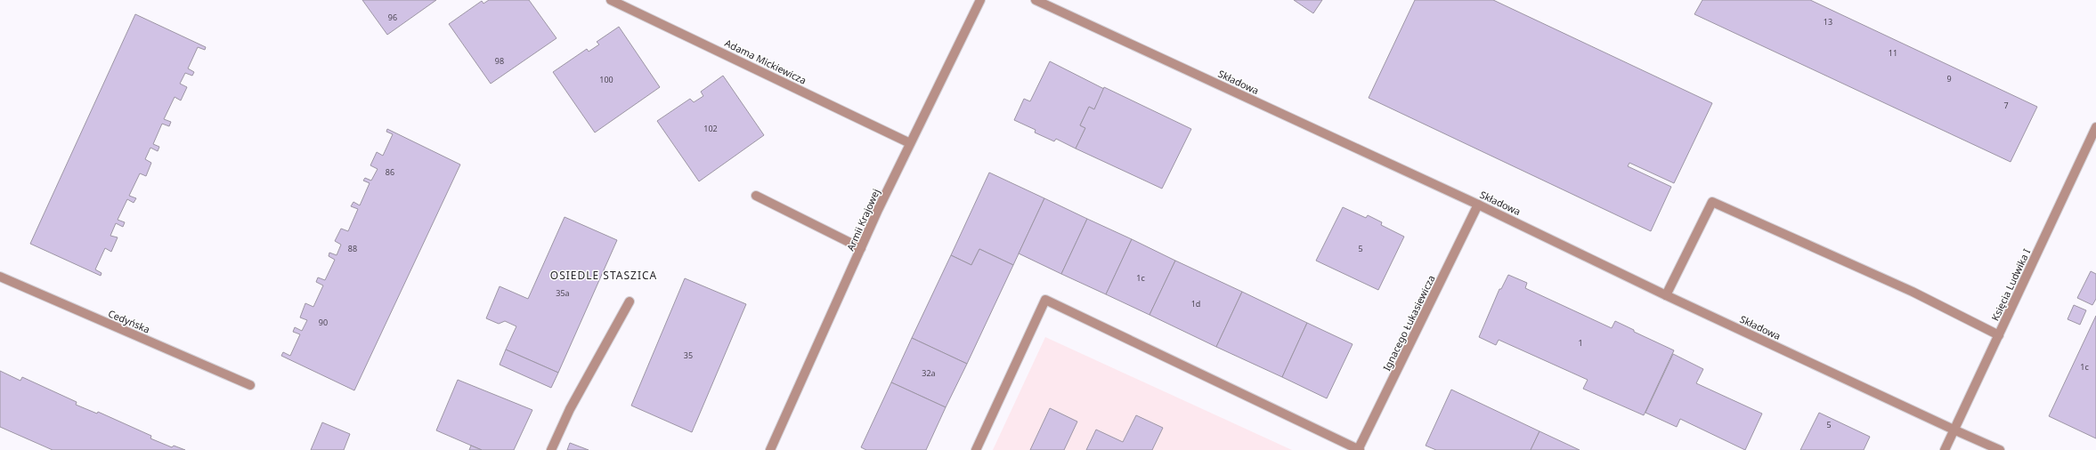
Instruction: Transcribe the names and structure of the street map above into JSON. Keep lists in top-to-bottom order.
{
  "streets": {
    "street": [
      "Adama Mickiewicza",
      "Składowa",
      "Armii Krajowej",
      "Księcia Ludwika I",
      "Cedyńska",
      "Ignacego Łukasiewicza"
    ]
  },
  "crossings": [
    ["Adama Mickiewicza", "Armii Krajowej"],
    ["Składowa", "Księcia Ludwika I"],
    ["Składowa", "Ignacego Łukasiewicza"]
  ],
  "districts": ["OSIEDLE STASZICA"],
  "house_numbers": [
    "96",
    "13",
    "11",
    "98",
    "9",
    "100",
    "7",
    "102",
    "86",
    "88",
    "5",
    "1c",
    "35a",
    "1d",
    "90",
    "1",
    "35",
    "1c",
    "32a",
    "5"
  ]
}
